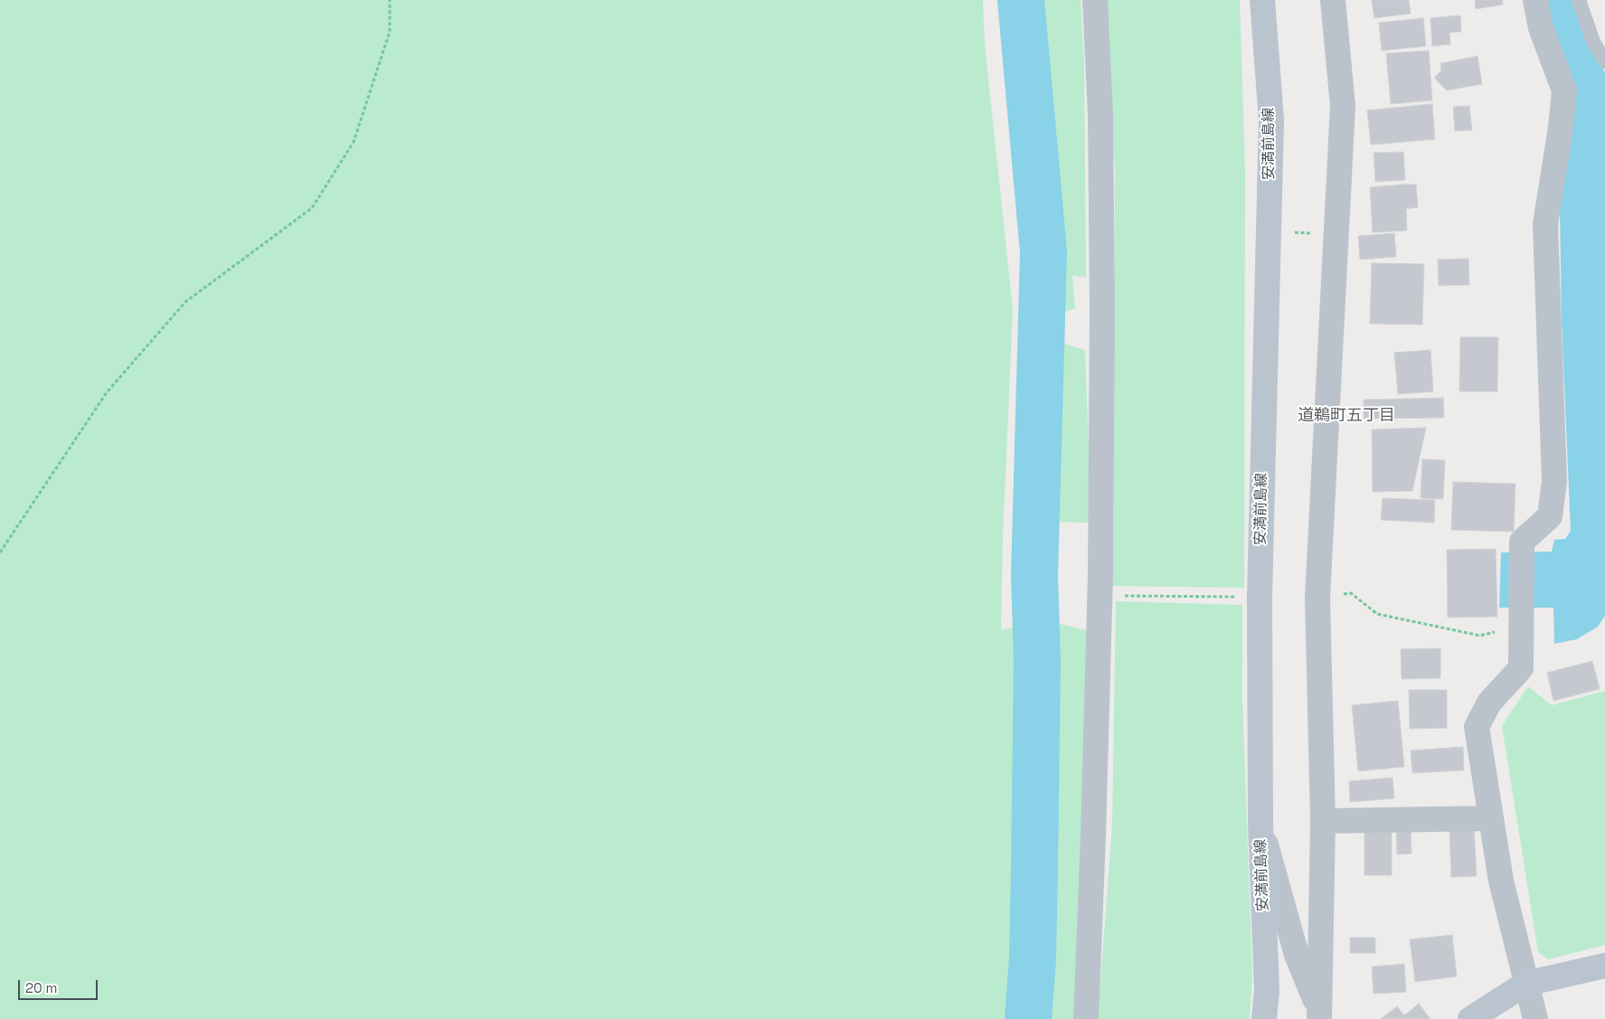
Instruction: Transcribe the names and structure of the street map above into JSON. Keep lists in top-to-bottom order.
{
  "streets": {
    "main road": ["安満前島線"]
  },
  "districts": ["道鵜町五丁目"],
  "scale_bar": "20 m"
}
